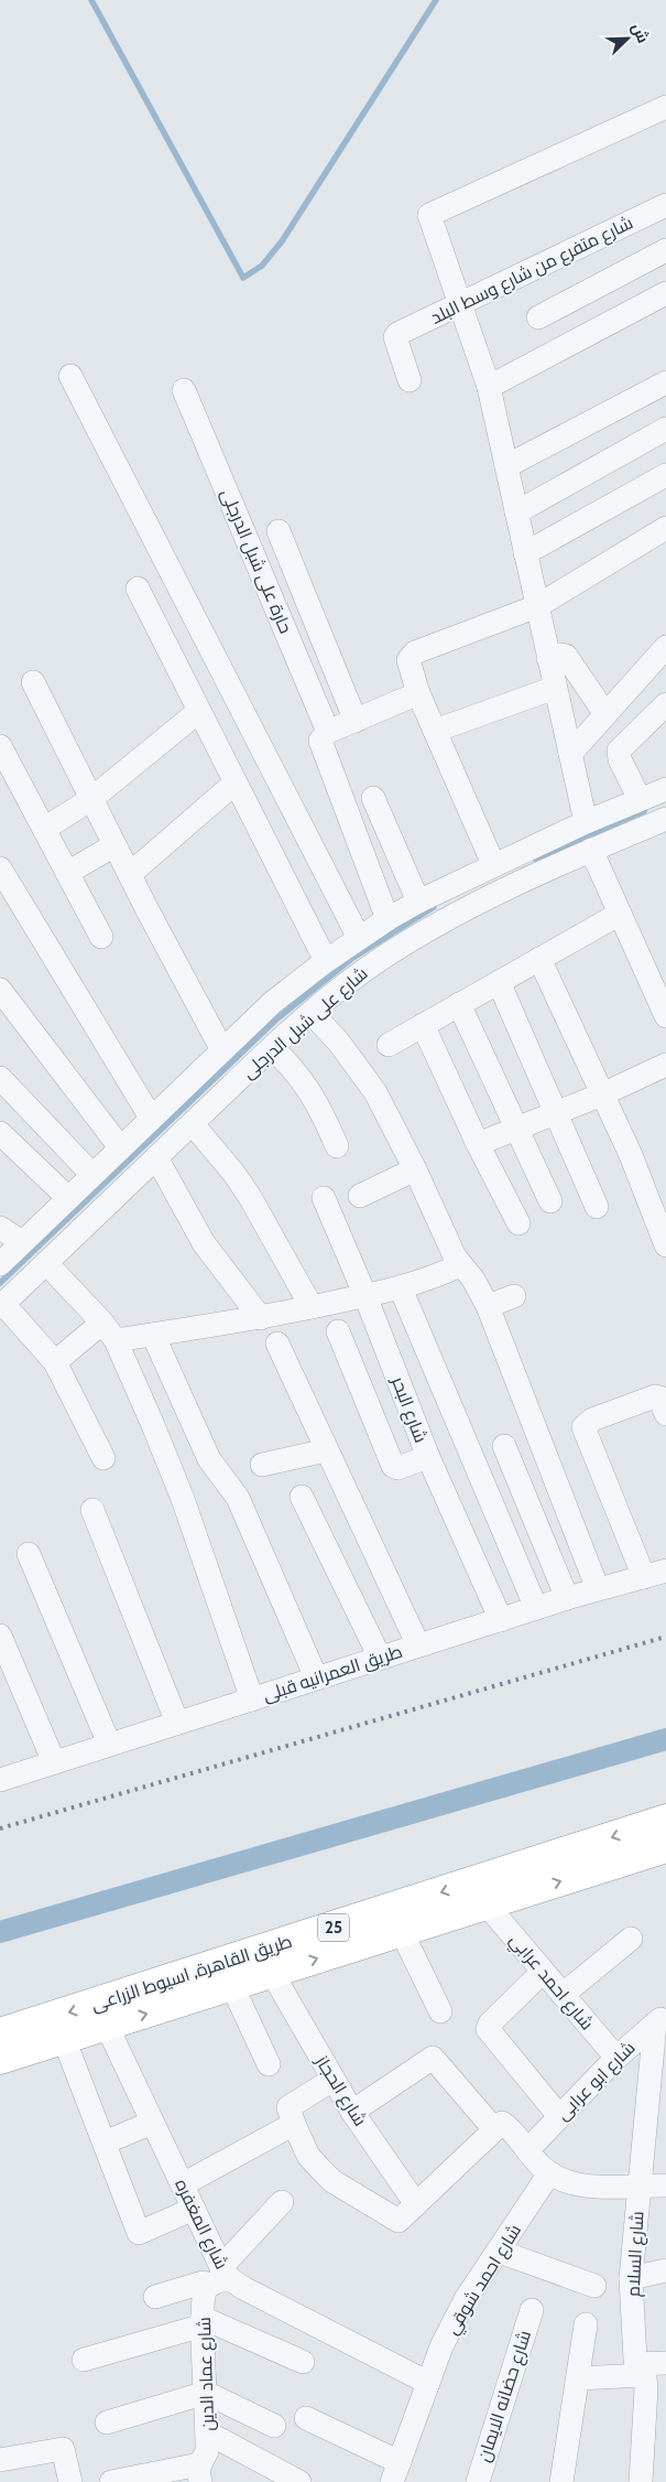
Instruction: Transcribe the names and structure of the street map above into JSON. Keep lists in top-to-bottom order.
{
  "streets": {
    "highway": ["25", "طريق القاهرة, اسيوط الزراعى"],
    "street": [
      "شارع متفرع من شارع وسط البلد",
      "حارة على شبل الدرجلى",
      "شارع على شبل الدرجلى",
      "شارع البحر",
      "طريق العمرانيه قبلى",
      "شارع احمد عرابي",
      "شارع ابو عرابى",
      "شارع الحجاز",
      "شارع المغفره",
      "شارع السلام",
      "شارع احمد شوقي",
      "شارع عماد الدين",
      "شارع حضانه الايمان"
    ]
  },
  "crossings": [
    ["حارة على شبل الدرجلى", "شارع على شبل الدرجلى"],
    ["شارع البحر", "طريق العمرانيه قبلى"],
    ["طريق القاهرة, اسيوط الزراعى", "شارع احمد عرابي"],
    ["طريق القاهرة, اسيوط الزراعى", "شارع الحجاز"],
    ["طريق القاهرة, اسيوط الزراعى", "شارع المغفره"],
    ["شارع احمد عرابي", "شارع ابو عرابى"],
    ["شارع ابو عرابى", "شارع السلام"],
    ["شارع المغفره", "شارع احمد شوقي"],
    ["شارع المغفره", "شارع عماد الدين"]
  ],
  "north": "top right"
}
